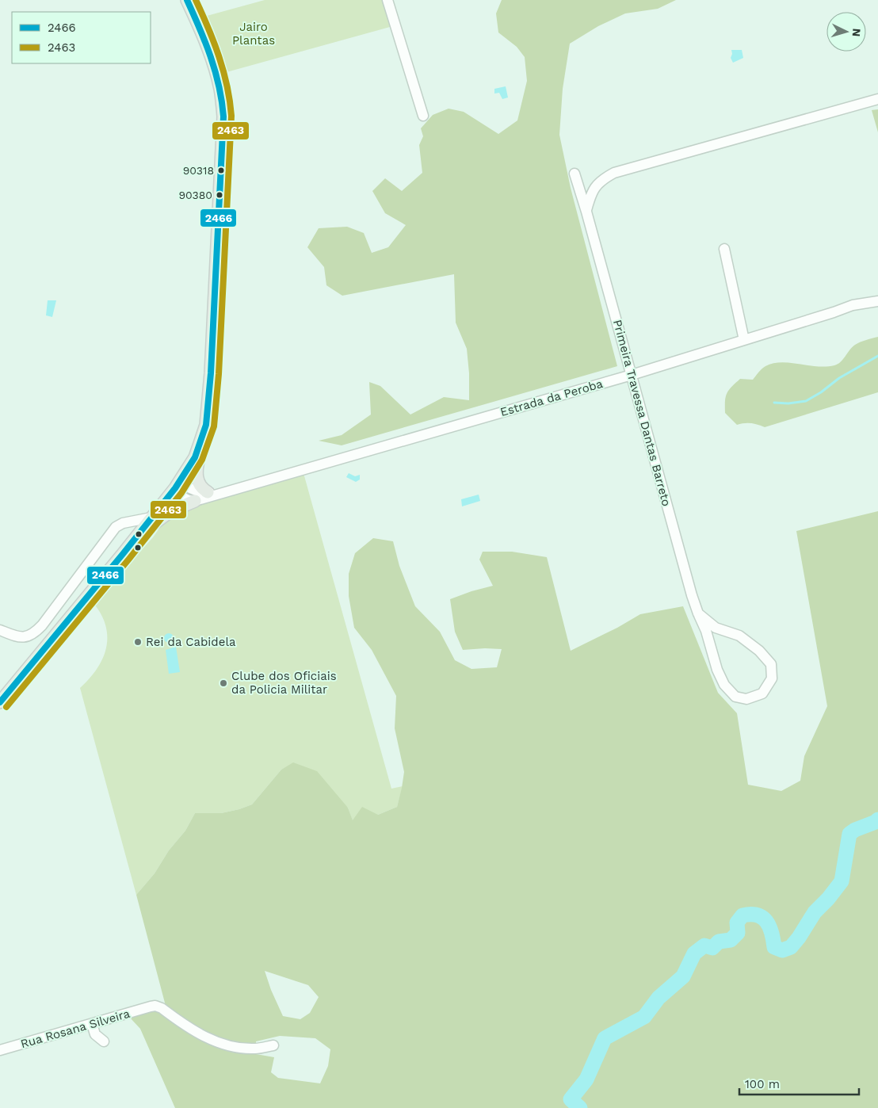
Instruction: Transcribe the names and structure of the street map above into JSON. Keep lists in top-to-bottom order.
{
  "streets": {
    "street": ["Estrada da Peroba", "Primeira Travessa Dantas Barreto", "Rua Rosana Silveira"]
  },
  "crossings": [
    ["Estrada da Peroba", "Primeira Travessa Dantas Barreto"]
  ],
  "parks": ["Jairo Plantas"],
  "places": [
    "90318",
    "90380",
    "Rei da Cabidela",
    "Clube dos Oficiais da Policia Militar"
  ],
  "lines": ["transit line 2466", "transit line 2463"],
  "legend": ["2466", "2463"],
  "scale_bar": "100 m",
  "north": "right"
}
